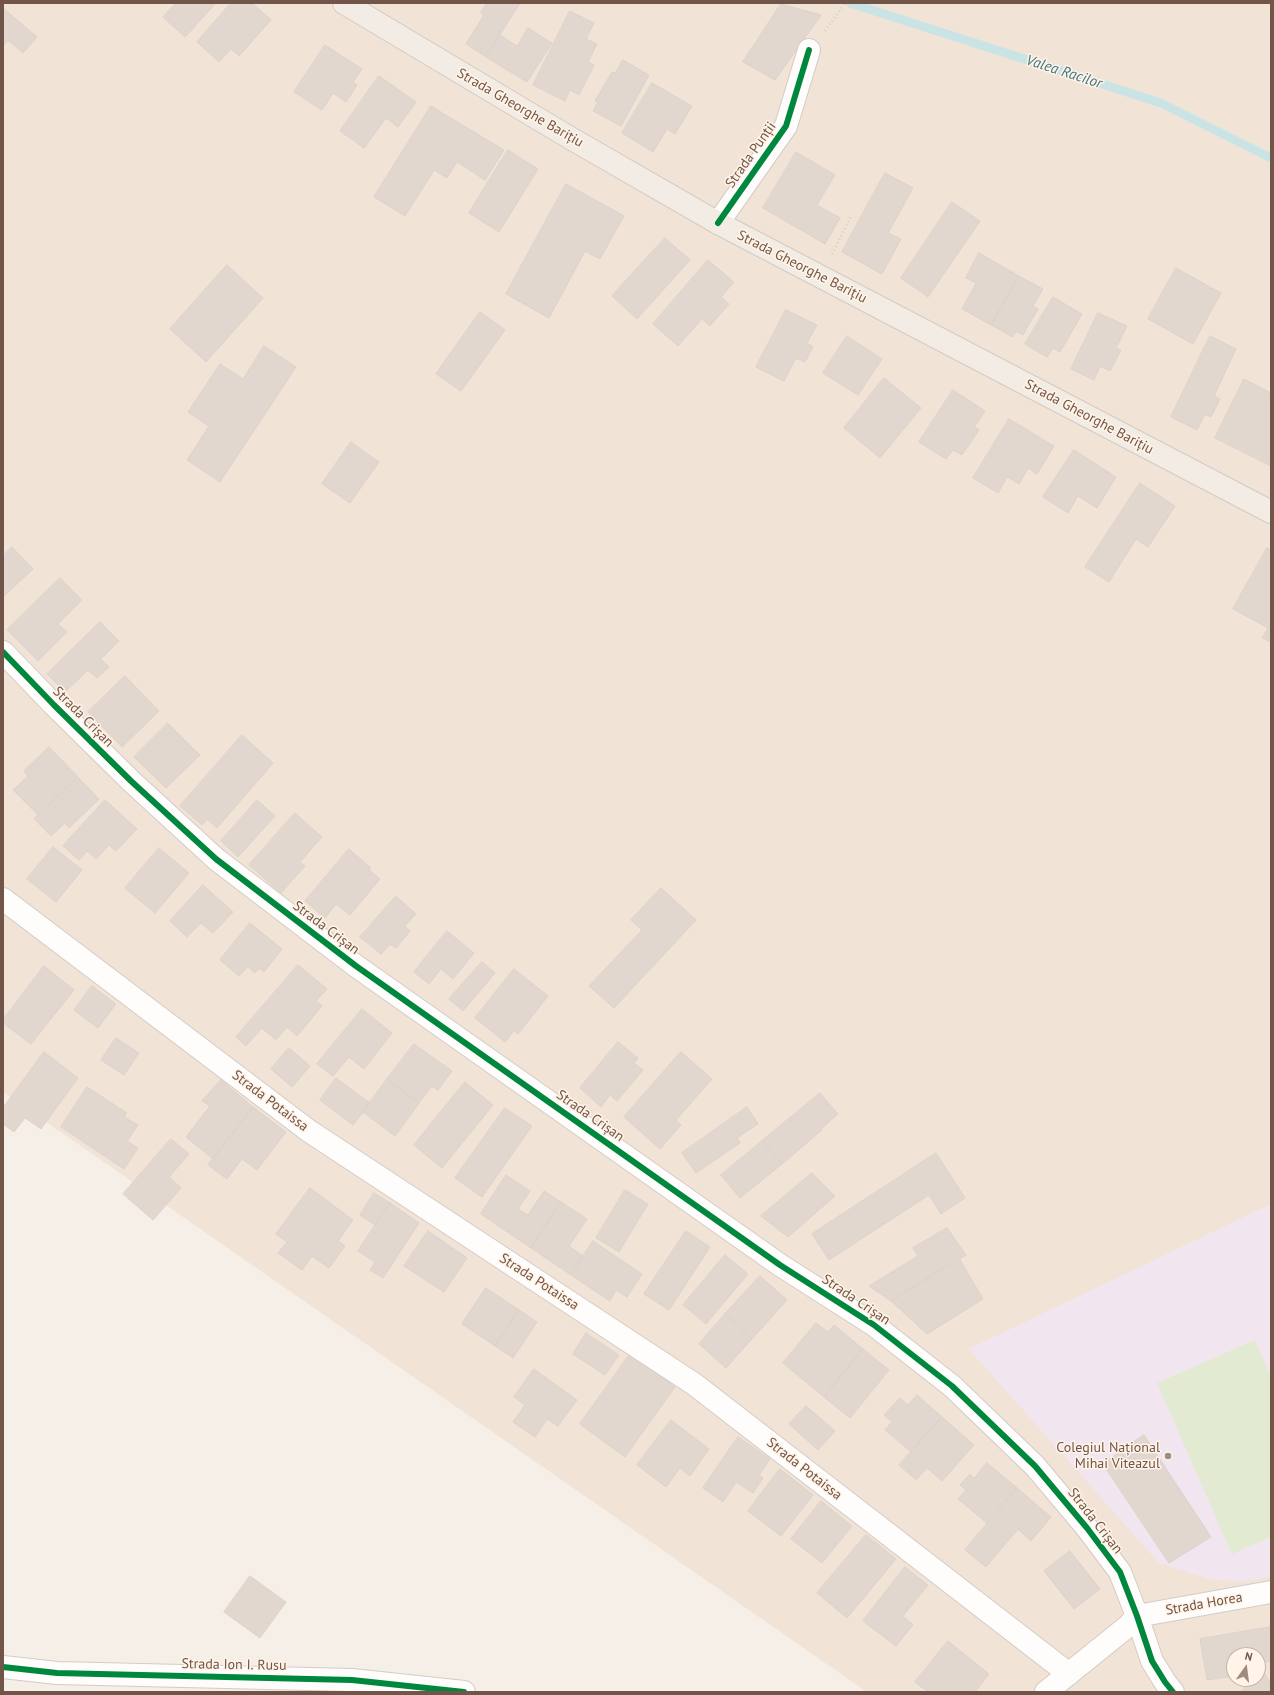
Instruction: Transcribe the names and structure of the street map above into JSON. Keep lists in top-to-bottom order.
{
  "streets": {
    "main road": ["Strada Gheorghe Barițiu"],
    "street": [
      "Strada Punții",
      "Strada Crișan",
      "Strada Potaissa",
      "Strada Horea",
      "Strada Ion I. Rusu"
    ]
  },
  "crossings": [
    ["Strada Gheorghe Barițiu", "Strada Punții"],
    ["Strada Crișan", "Strada Horea"]
  ],
  "water": ["Valea Racilor"],
  "places": ["Colegiul Național Mihai Viteazul"],
  "north": "top"
}
